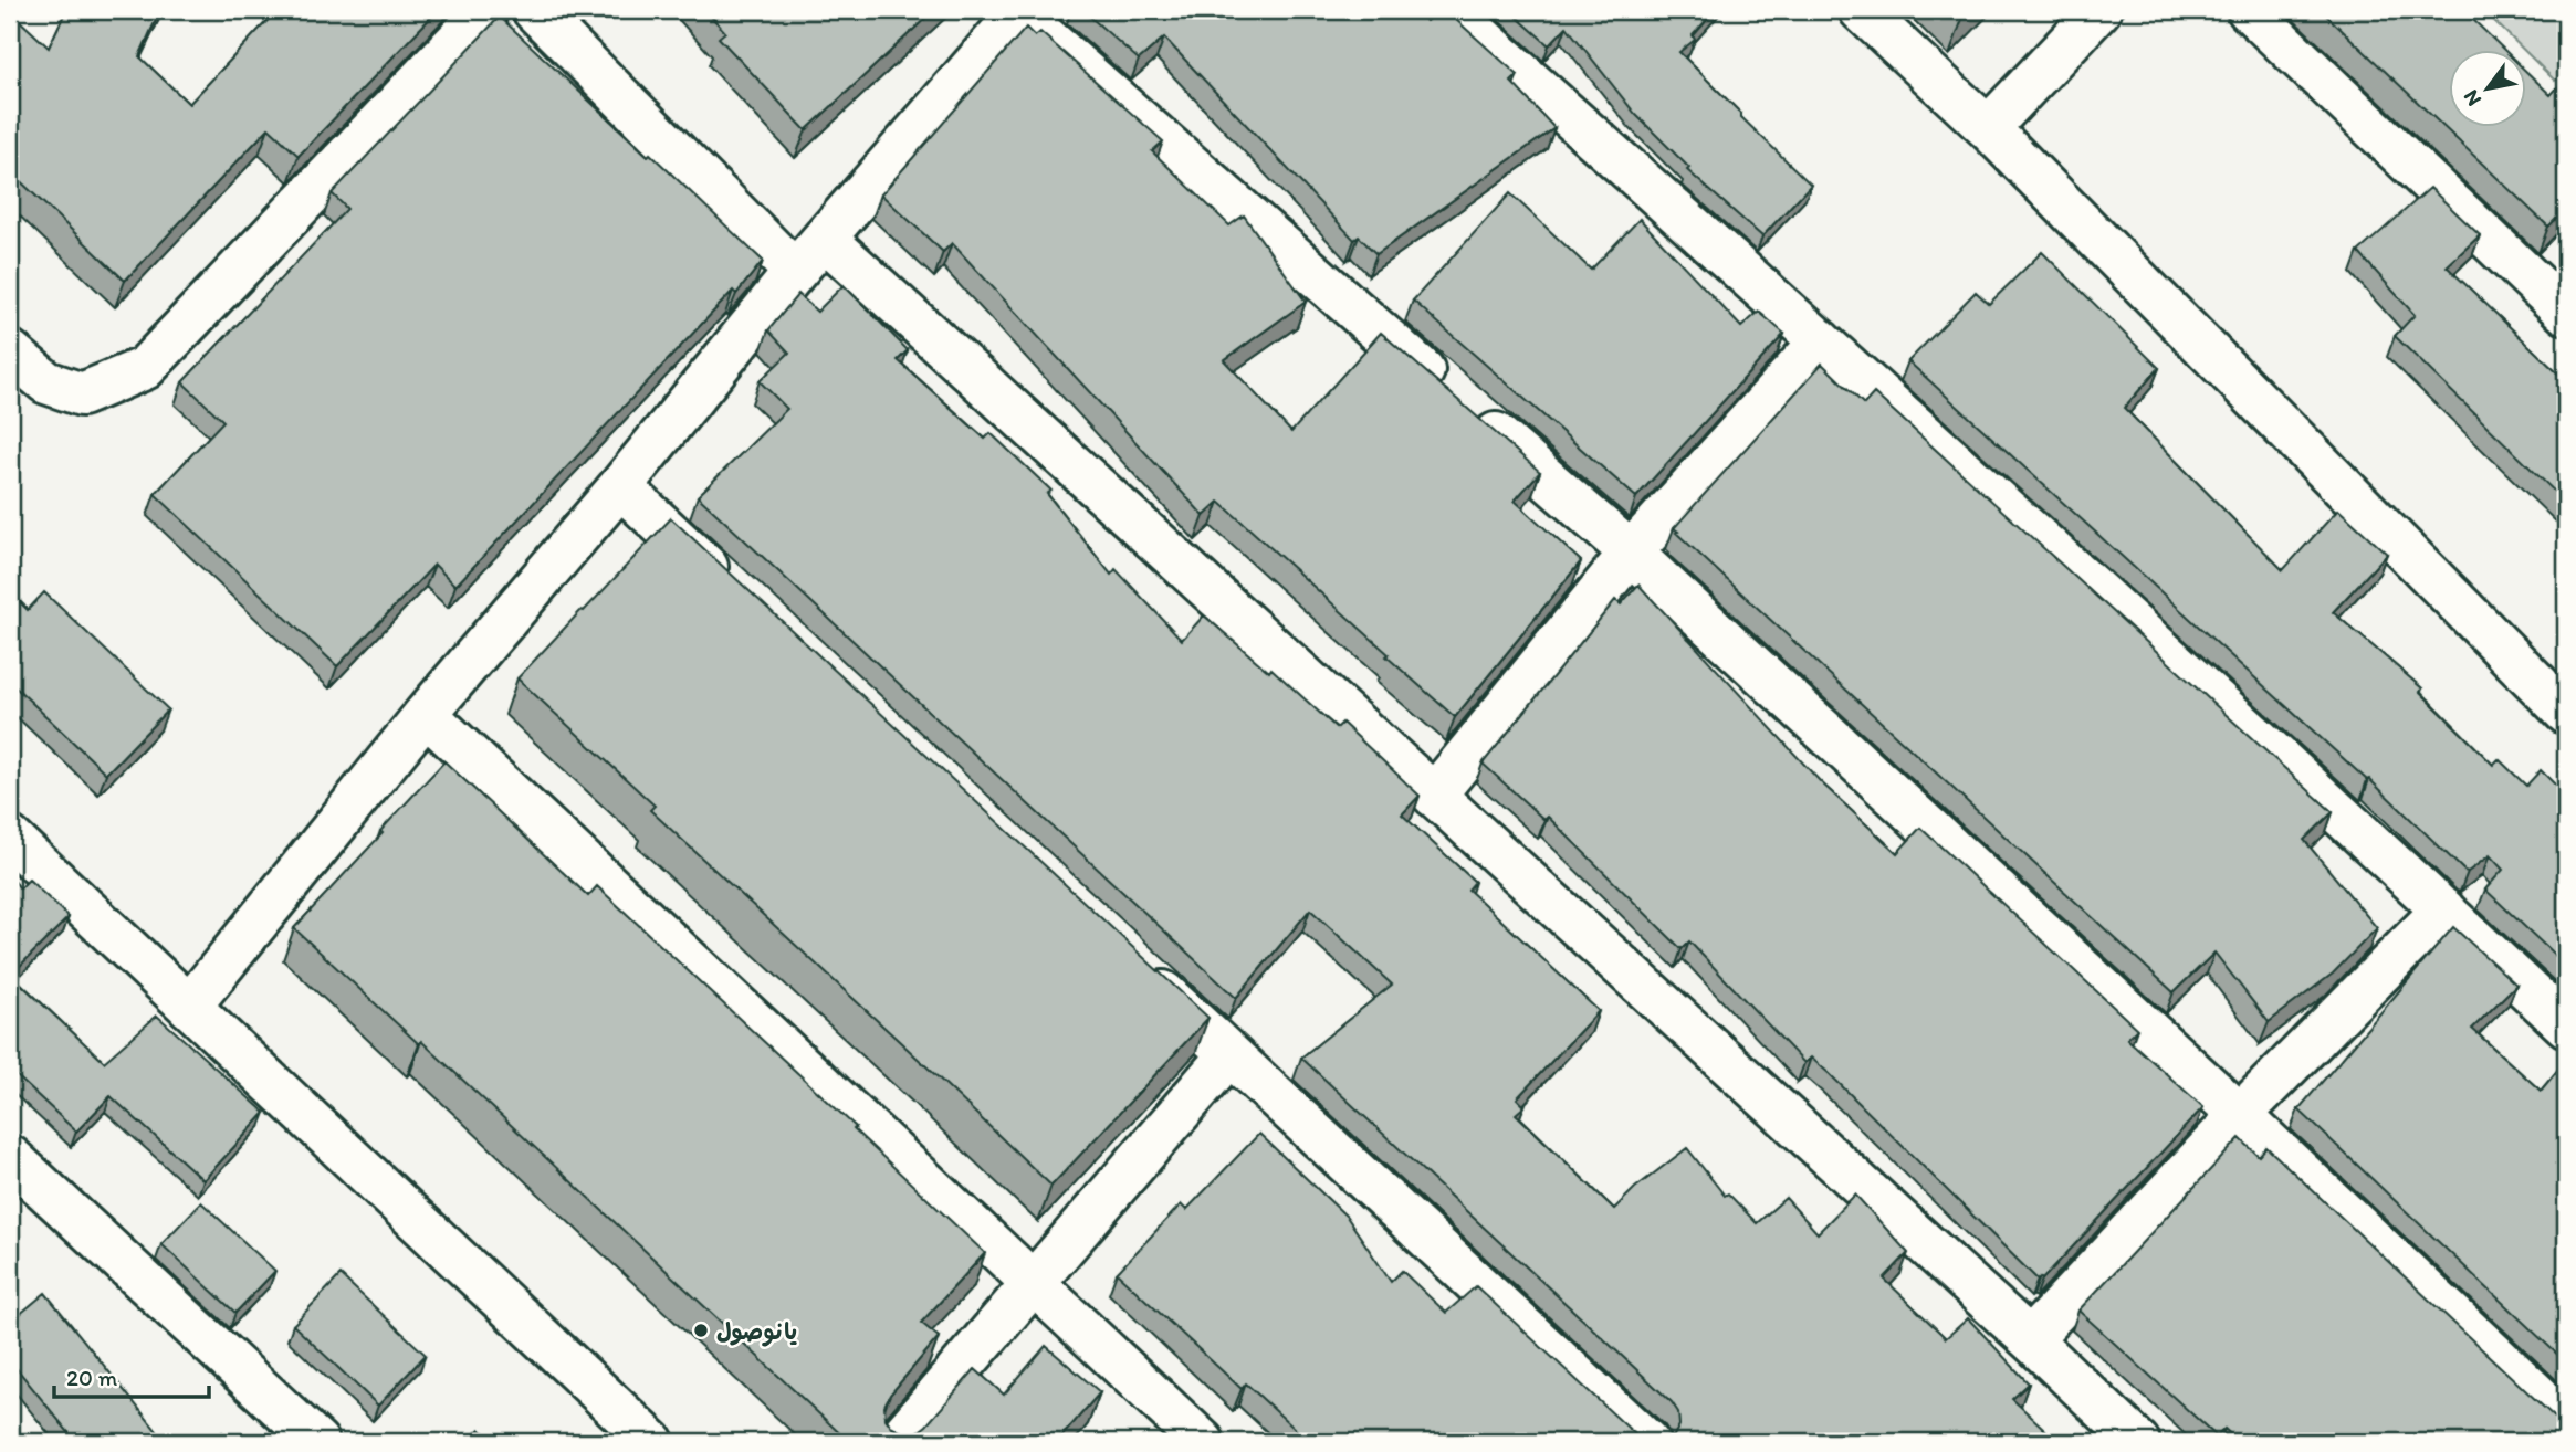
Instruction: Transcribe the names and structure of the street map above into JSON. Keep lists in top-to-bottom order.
{
  "places": ["يانوصول"],
  "scale_bar": "20 m",
  "north": "bottom left"
}
